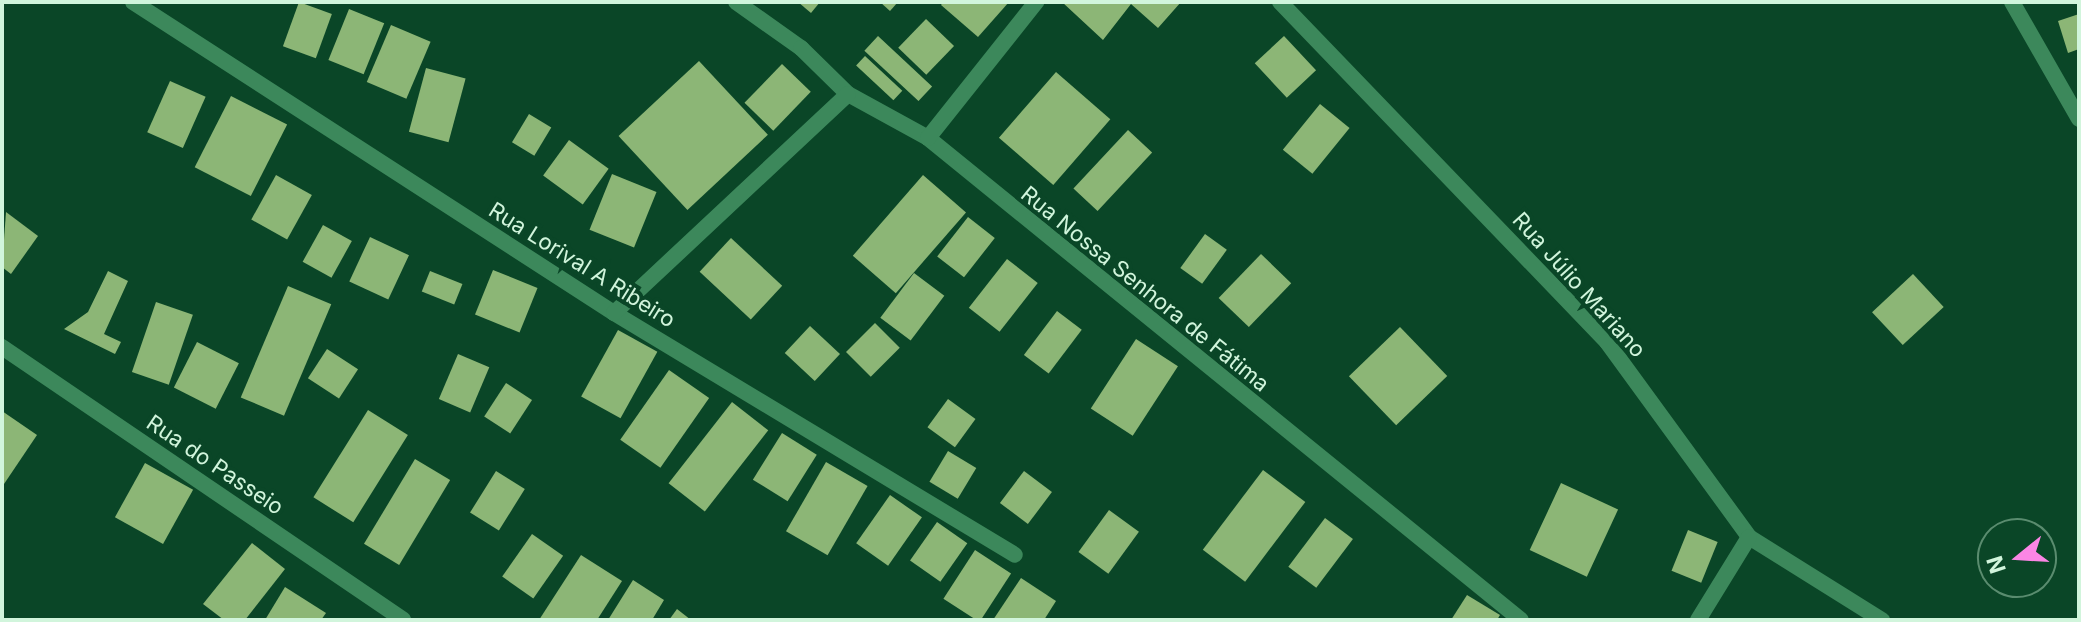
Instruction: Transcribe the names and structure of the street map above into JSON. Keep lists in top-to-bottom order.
{
  "streets": {
    "street": [
      "Rua Lorival A Ribeiro",
      "Rua Júlio Mariano",
      "Rua Nossa Senhora de Fátima",
      "Rua do Passeio"
    ]
  },
  "north": "left"
}
